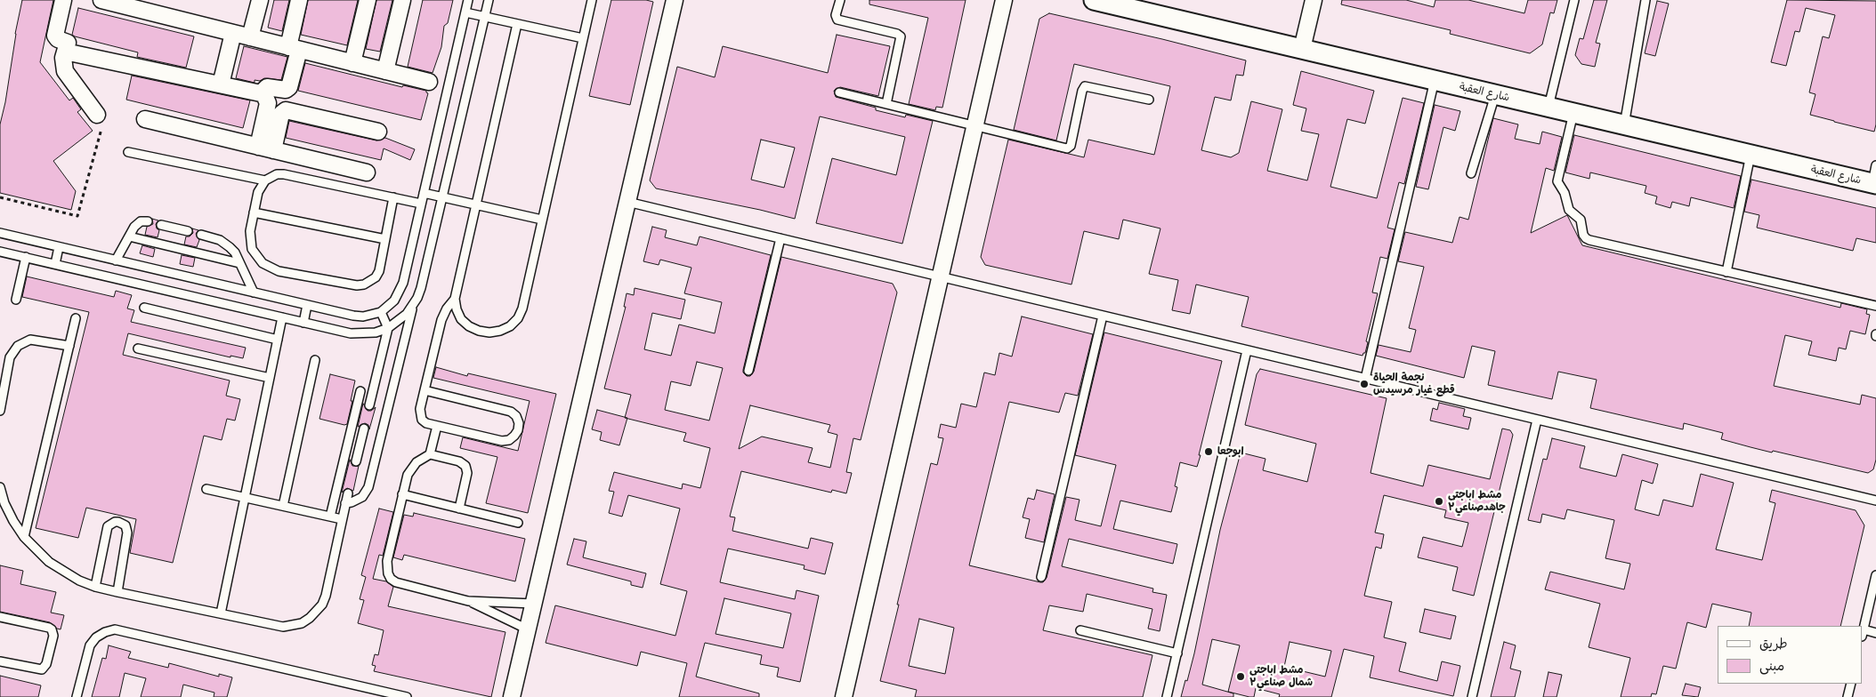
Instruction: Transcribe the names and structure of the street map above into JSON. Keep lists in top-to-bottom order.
{
  "streets": {
    "street": ["شارع العقبة"]
  },
  "places": [
    "نجمة الحياة قطع غيار مرسيدس",
    "ابوجعا",
    "مشط اباجتي جاهدصناعي٣",
    "مشط اباجتي شمال صناعي٣"
  ],
  "legend": ["طريق", "مبنى"]
}
